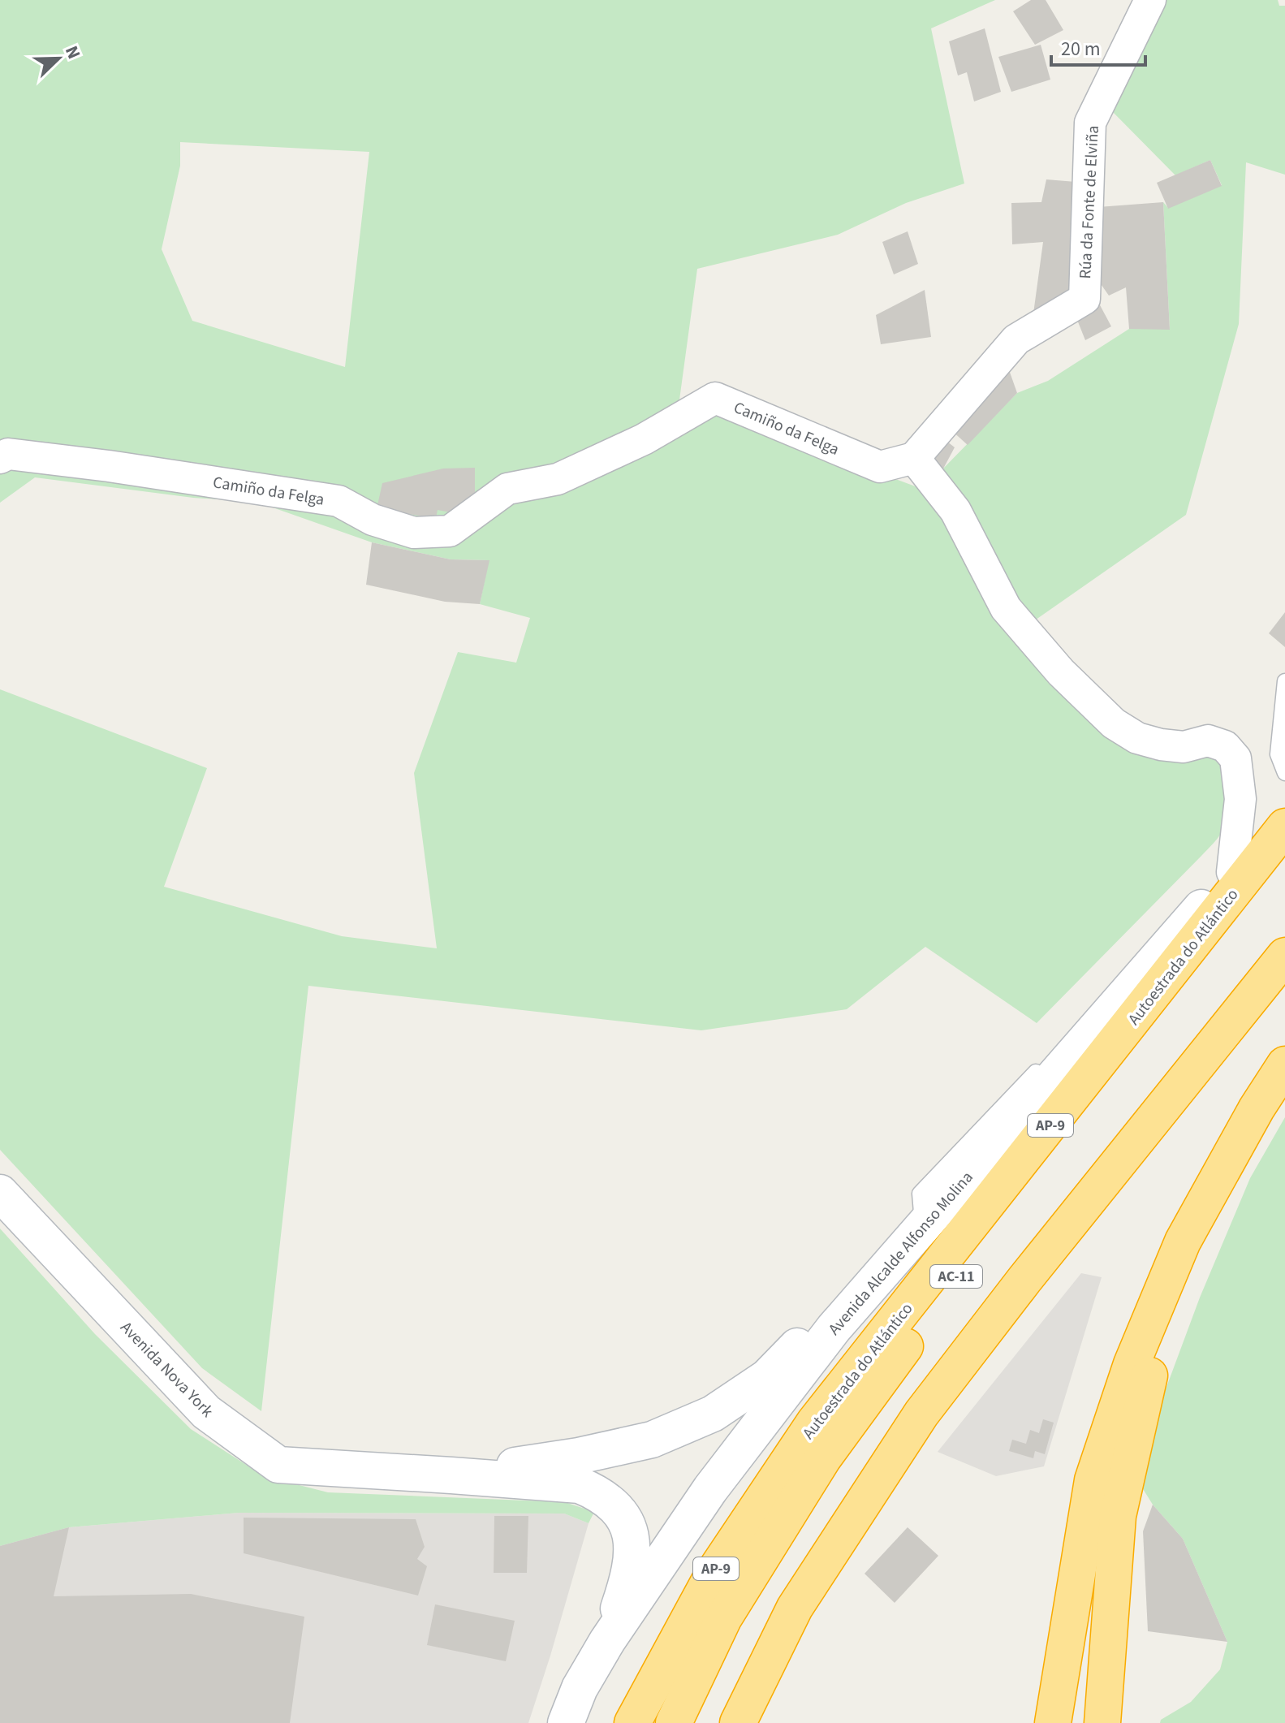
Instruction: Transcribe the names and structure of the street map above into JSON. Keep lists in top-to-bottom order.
{
  "streets": {
    "highway": ["Autoestrada do Atlántico", "AP-9", "AC-11"],
    "main road": ["Avenida Alcalde Alfonso Molina", "Avenida Nova York"],
    "street": ["Rúa da Fonte de Elviña", "Camiño da Felga"]
  },
  "crossings": [
    ["Rúa da Fonte de Elviña", "Camiño da Felga"]
  ],
  "scale_bar": "20 m",
  "north": "top right"
}
